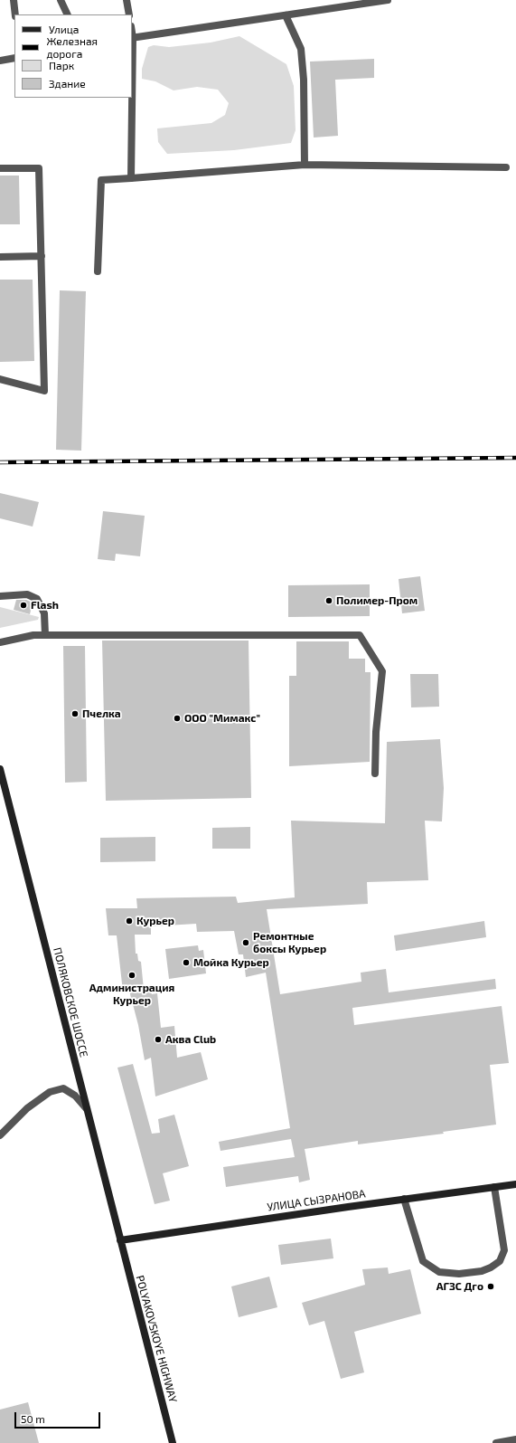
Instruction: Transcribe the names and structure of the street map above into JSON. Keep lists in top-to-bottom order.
{
  "streets": {
    "main road": ["ПОЛЯКОВСКОЕ ШОССЕ", "УЛИЦА СЫЗРАНОВА", "POLYAKOVSKOYE HIGHWAY"]
  },
  "crossings": [
    ["ПОЛЯКОВСКОЕ ШОССЕ", "УЛИЦА СЫЗРАНОВА"],
    ["ПОЛЯКОВСКОЕ ШОССЕ", "POLYAKOVSKOYE HIGHWAY"],
    ["УЛИЦА СЫЗРАНОВА", "POLYAKOVSKOYE HIGHWAY"]
  ],
  "places": [
    "Полимер-Пром",
    "Flash",
    "Пчелка",
    "ООО \"Мимакс\"",
    "Курьер",
    "Ремонтные боксы Курьер",
    "Мойка Курьер",
    "Администрация Курьер",
    "Аква Club",
    "АГЗС Дго"
  ],
  "legend": [
    "Улица",
    "Железная дорога",
    "Парк",
    "Здание"
  ],
  "scale_bar": "50 m"
}
